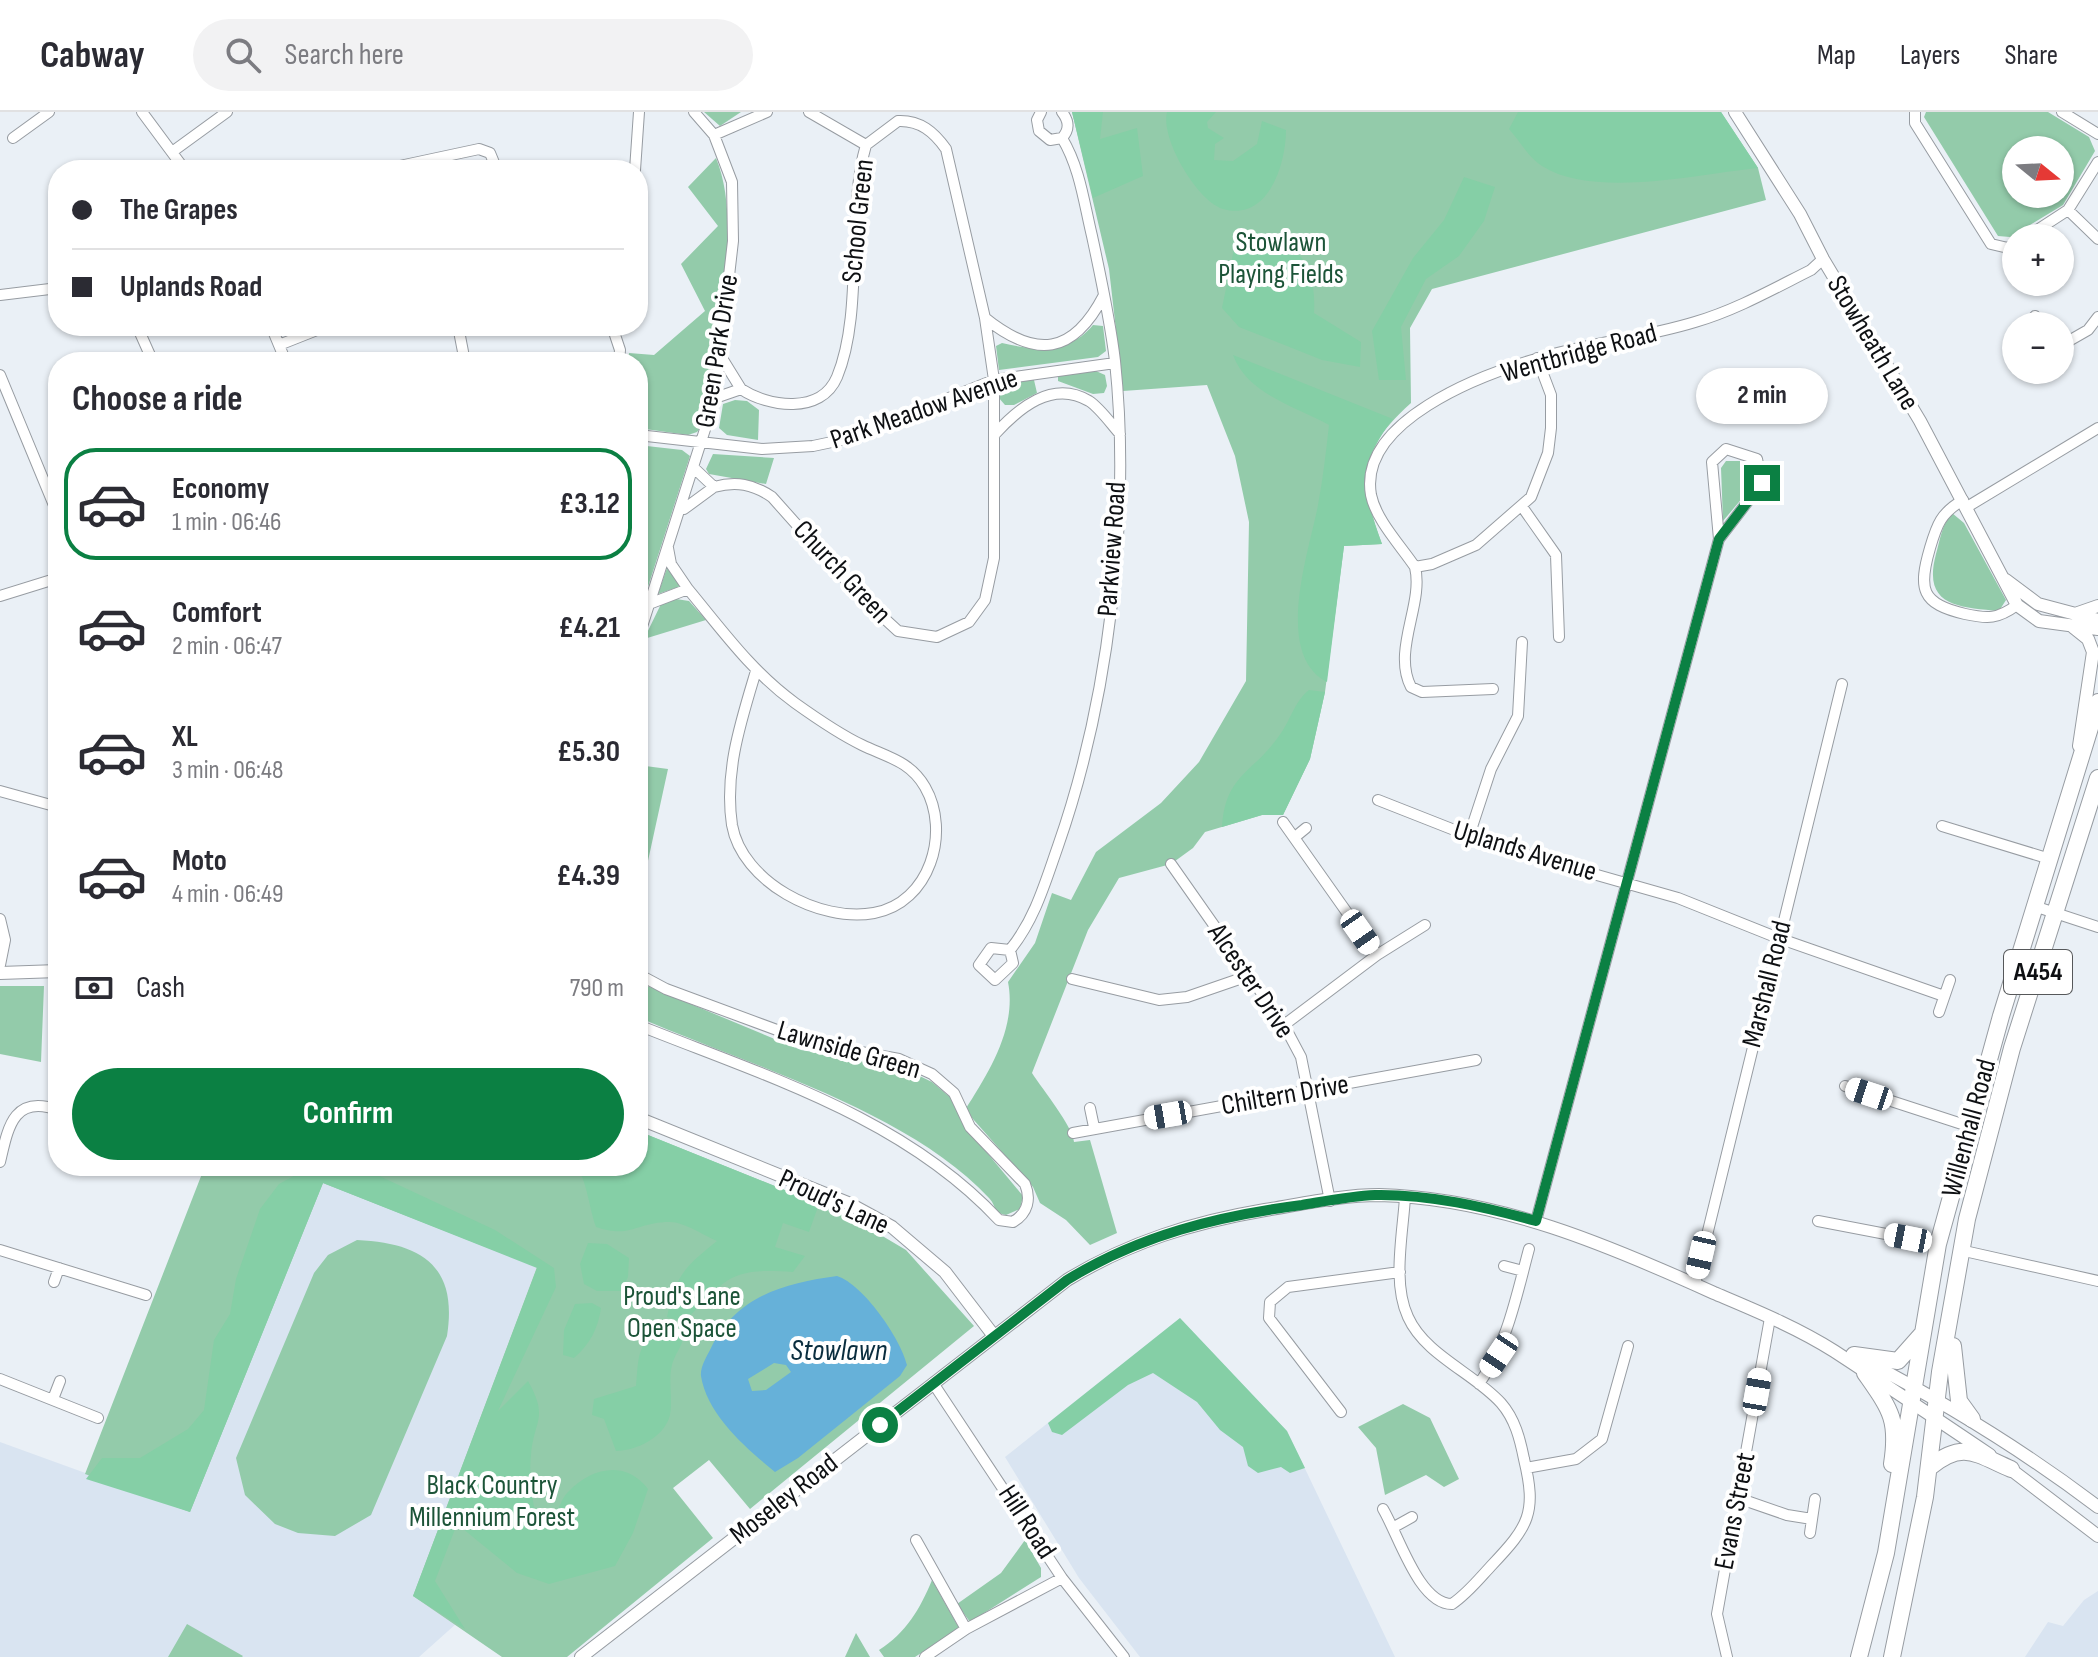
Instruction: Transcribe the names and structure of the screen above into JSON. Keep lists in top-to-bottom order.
{
  "streets": {
    "highway": ["A454", "Willenhall Road"],
    "street": [
      "School Green",
      "Stowheath Lane",
      "Green Park Drive",
      "Wentbridge Road",
      "Park Meadow Avenue",
      "Parkview Road",
      "Church Green",
      "Uplands Avenue",
      "Alcester Drive",
      "Marshall Road",
      "Lawnside Green",
      "Chiltern Drive",
      "Proud's Lane",
      "Moseley Road",
      "Evans Street",
      "Hill Road"
    ]
  },
  "crossings": [
    ["School Green", "Park Meadow Avenue"],
    ["School Green", "Church Green"],
    ["Stowheath Lane", "Wentbridge Road"],
    ["Green Park Drive", "Park Meadow Avenue"],
    ["Park Meadow Avenue", "Parkview Road"],
    ["Park Meadow Avenue", "Church Green"],
    ["Uplands Avenue", "Marshall Road"],
    ["Alcester Drive", "Chiltern Drive"],
    ["Alcester Drive", "Moseley Road"],
    ["Marshall Road", "Moseley Road"],
    ["Willenhall Road", "Moseley Road"],
    ["Proud's Lane", "Moseley Road"],
    ["Moseley Road", "Evans Street"],
    ["Moseley Road", "Hill Road"]
  ],
  "water": ["Stowlawn"],
  "parks": ["Stowlawn Playing Fields", "Proud's Lane Open Space", "Black Country Millennium Forest"],
  "north": "right",
  "page": {
    "header": "Cabway",
    "search": "Search here",
    "nav": ["Map", "Layers", "Share"],
    "map_buttons": ["+", "−"],
    "banner": ["The Grapes", "Uplands Road"],
    "heading": "Choose a ride",
    "bubble": "2 min",
    "list": [
      {
        "name": "Economy",
        "note": "1 min · 06:46",
        "value": "£3.12"
      },
      {
        "name": "Comfort",
        "note": "2 min · 06:47",
        "value": "£4.21"
      },
      {
        "name": "XL",
        "note": "3 min · 06:48",
        "value": "£5.30"
      },
      {
        "name": "Moto",
        "note": "4 min · 06:49",
        "value": "£4.39"
      }
    ],
    "pay": ["Cash", "790 m"],
    "buttons": "Confirm"
  }
}
